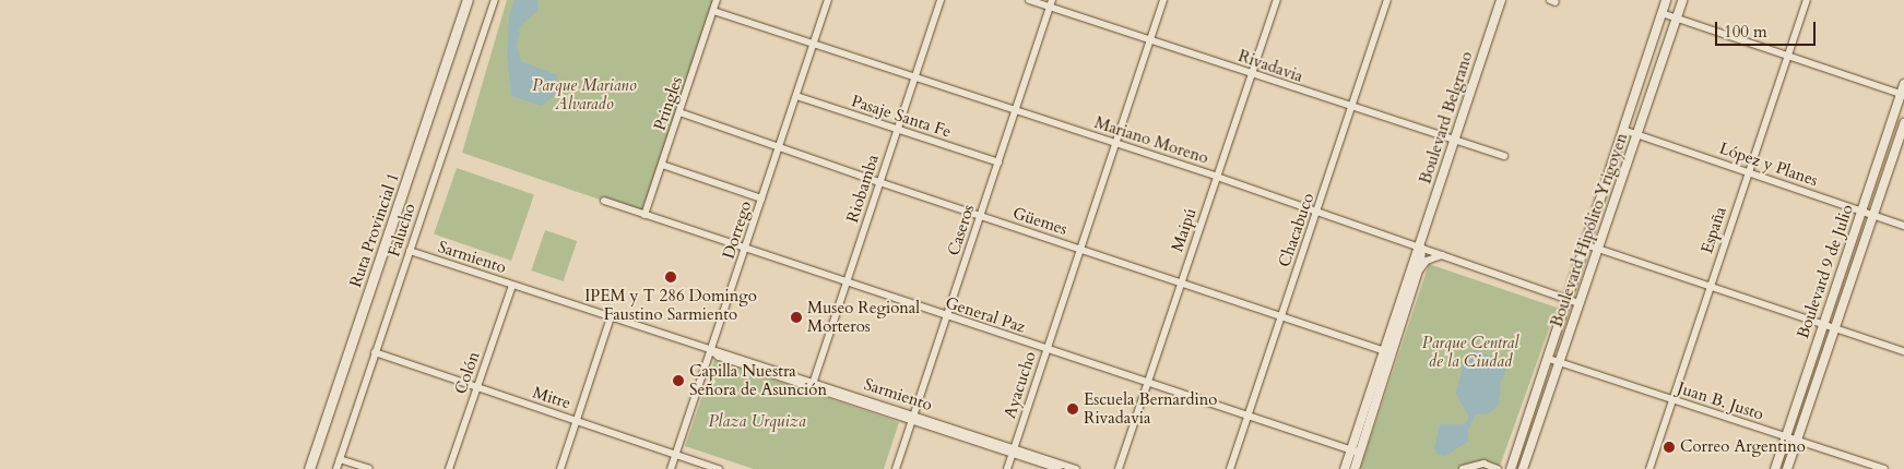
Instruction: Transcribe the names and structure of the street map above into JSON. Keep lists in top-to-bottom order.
{
  "streets": {
    "main road": ["Ruta Provincial 1"],
    "street": [
      "Rivadavia",
      "Pringles",
      "Pasaje Santa Fe",
      "Boulevard Belgrano",
      "Mariano Moreno",
      "López y Planes",
      "Riobamba",
      "Güemes",
      "Falucho",
      "Dorrego",
      "Caseros",
      "Maipú",
      "Chacabuco",
      "Boulevard Hipólito Yrigoyen",
      "España",
      "Sarmiento",
      "Boulevard 9 de Julio",
      "General Paz",
      "Colón",
      "Ayacucho",
      "Mitre",
      "Juan B. Justo"
    ]
  },
  "crossings": [
    ["Rivadavia", "Boulevard Belgrano"],
    ["Rivadavia", "Caseros"],
    ["Rivadavia", "Maipú"],
    ["Rivadavia", "Chacabuco"],
    ["Rivadavia", "Ayacucho"],
    ["Pringles", "Mariano Moreno"],
    ["Pringles", "Güemes"],
    ["Pringles", "General Paz"],
    ["Pasaje Santa Fe", "Riobamba"],
    ["Pasaje Santa Fe", "Dorrego"],
    ["Pasaje Santa Fe", "Caseros"],
    ["Boulevard Belgrano", "Mariano Moreno"],
    ["Boulevard Belgrano", "Güemes"],
    ["Boulevard Belgrano", "General Paz"],
    ["Mariano Moreno", "Riobamba"],
    ["Mariano Moreno", "Dorrego"],
    ["Mariano Moreno", "Caseros"],
    ["Mariano Moreno", "Maipú"],
    ["Mariano Moreno", "Chacabuco"],
    ["Mariano Moreno", "Boulevard Hipólito Yrigoyen"],
    ["Mariano Moreno", "Ayacucho"],
    ["López y Planes", "Boulevard Hipólito Yrigoyen"],
    ["López y Planes", "España"],
    ["López y Planes", "Boulevard 9 de Julio"],
    ["Riobamba", "Güemes"],
    ["Riobamba", "Sarmiento"],
    ["Riobamba", "General Paz"],
    ["Güemes", "Dorrego"],
    ["Güemes", "Caseros"],
    ["Güemes", "Maipú"],
    ["Güemes", "Chacabuco"],
    ["Güemes", "Ayacucho"],
    ["Falucho", "Sarmiento"],
    ["Falucho", "Mitre"],
    ["Dorrego", "Sarmiento"],
    ["Dorrego", "General Paz"],
    ["Dorrego", "Mitre"],
    ["Caseros", "Sarmiento"],
    ["Caseros", "General Paz"],
    ["Maipú", "General Paz"],
    ["Chacabuco", "General Paz"],
    ["Boulevard Hipólito Yrigoyen", "Juan B. Justo"],
    ["España", "Juan B. Justo"],
    ["Sarmiento", "Colón"],
    ["Sarmiento", "Ayacucho"],
    ["Boulevard 9 de Julio", "Juan B. Justo"],
    ["General Paz", "Ayacucho"],
    ["Colón", "Mitre"]
  ],
  "parks": ["Parque Mariano Alvarado", "Parque Central de la Ciudad", "Plaza Urquiza"],
  "places": [
    "IPEM y T 286 Domingo Faustino Sarmiento",
    "Museo Regional Morteros",
    "Capilla Nuestra Señora de Asunción",
    "Escuela Bernardino Rivadavia",
    "Correo Argentino"
  ],
  "scale_bar": "100 m"
}
